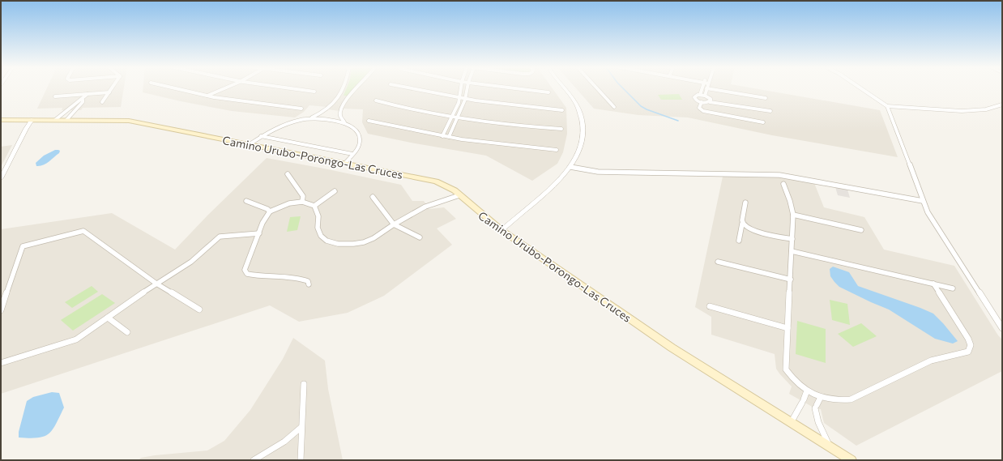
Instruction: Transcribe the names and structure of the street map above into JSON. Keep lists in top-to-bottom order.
{
  "streets": {
    "main road": ["Camino Urubo-Porongo-Las Cruces"]
  }
}
